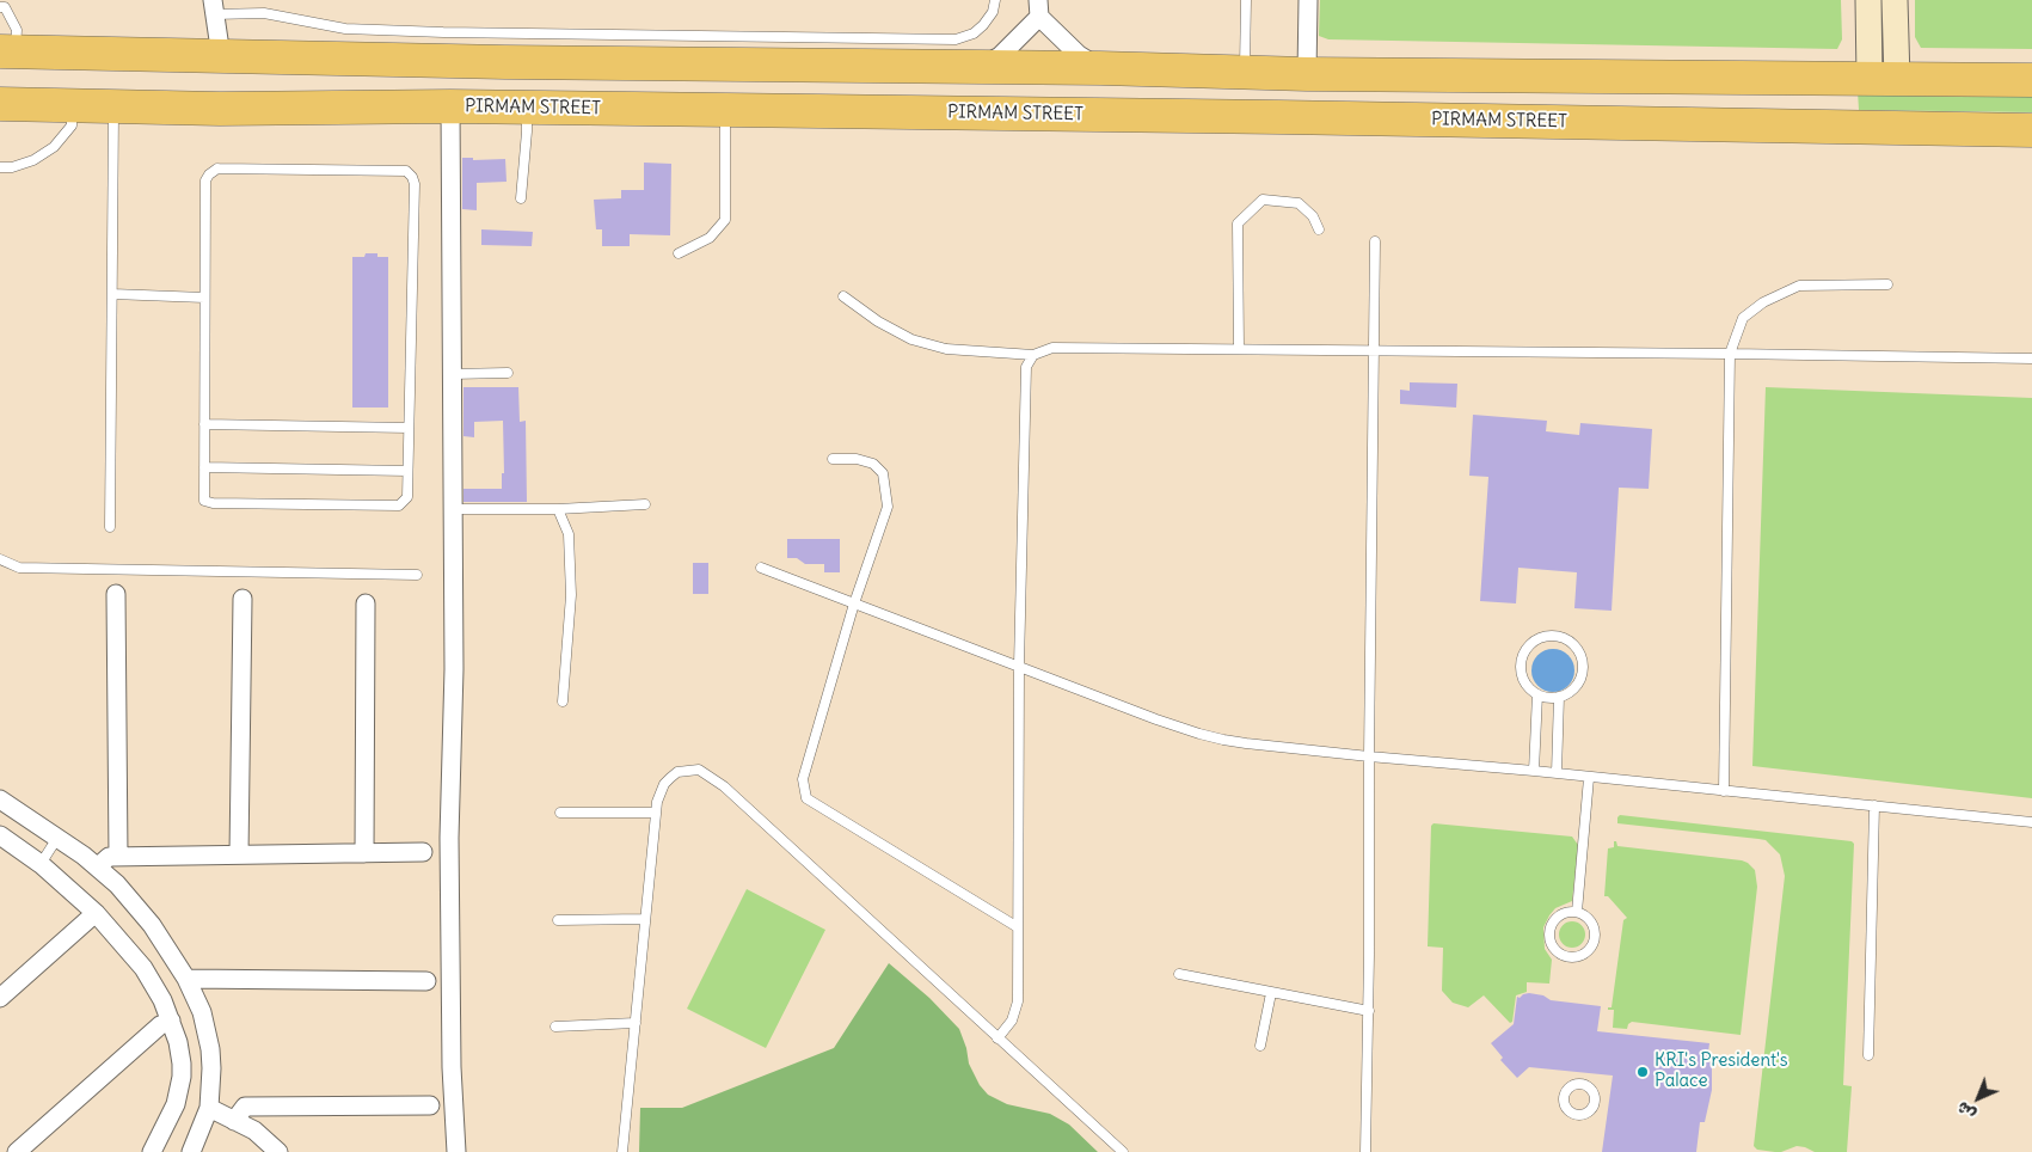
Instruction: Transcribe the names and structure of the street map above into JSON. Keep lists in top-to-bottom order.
{
  "streets": {
    "highway": ["PIRMAM STREET"]
  },
  "places": ["KRI's President's Palace"],
  "north": "bottom left"
}
